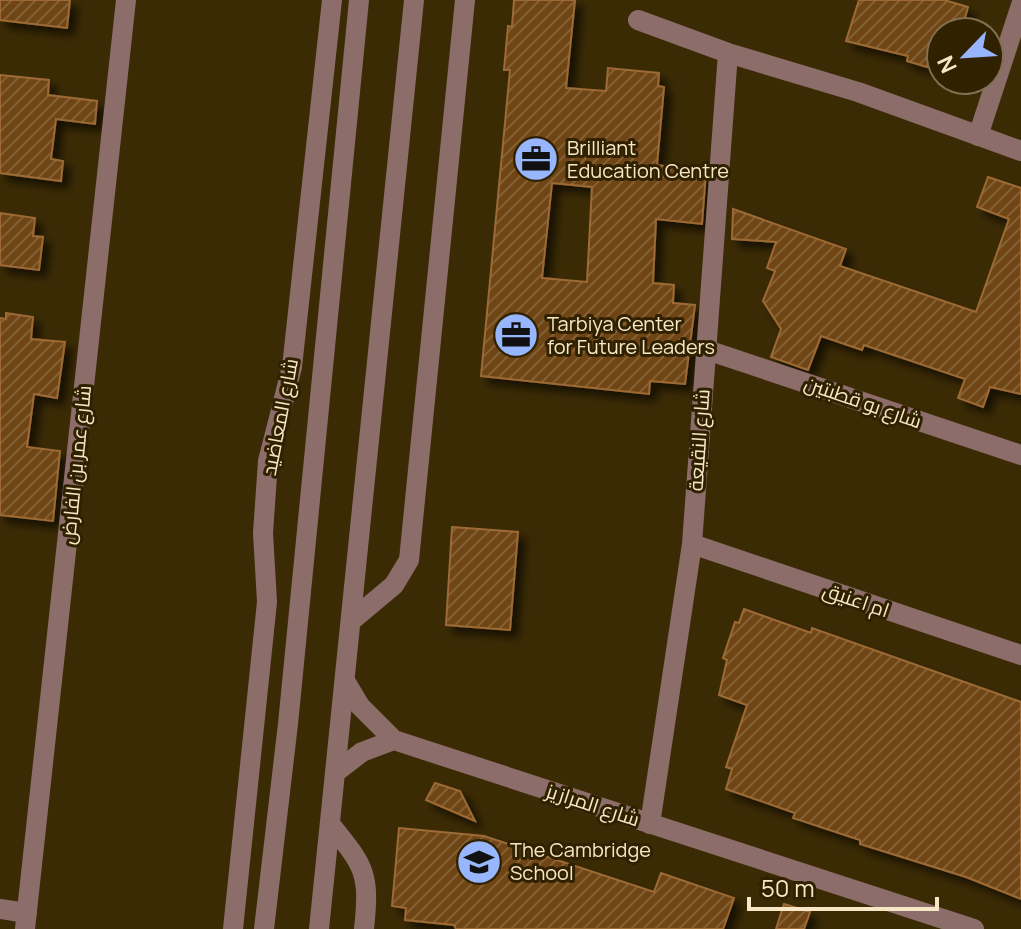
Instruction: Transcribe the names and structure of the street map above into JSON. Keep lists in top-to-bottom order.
{
  "streets": {
    "street": [
      "شارع بو قطبتين",
      "شارع المعاضيد",
      "شارع النقيعة",
      "شارع عمر بن الفارض",
      "ام اعنيق",
      "شارع المرازيز"
    ]
  },
  "crossings": [
    ["شارع بو قطبتين", "شارع النقيعة"],
    ["شارع النقيعة", "ام اعنيق"],
    ["شارع النقيعة", "شارع المرازيز"]
  ],
  "places": {
    "office": ["Brilliant Education Centre", "Tarbiya Center for Future Leaders"],
    "school or university": ["The Cambridge School"]
  },
  "scale_bar": "50 m",
  "north": "bottom left"
}
